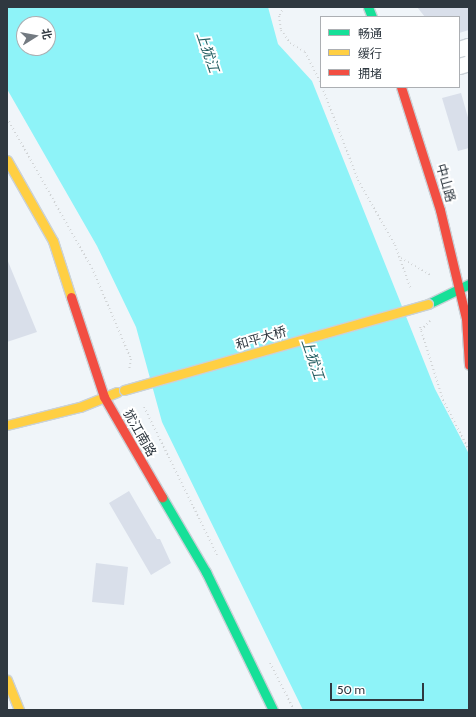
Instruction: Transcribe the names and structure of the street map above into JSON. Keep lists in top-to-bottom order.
{
  "streets": {
    "street": ["中山路", "和平大桥", "犹江南路"]
  },
  "crossings": [
    ["中山路", "和平大桥"],
    ["和平大桥", "犹江南路"]
  ],
  "water": ["上犹江"],
  "legend": ["畅通", "缓行", "拥堵"],
  "scale_bar": "50 m",
  "north": "right"
}
